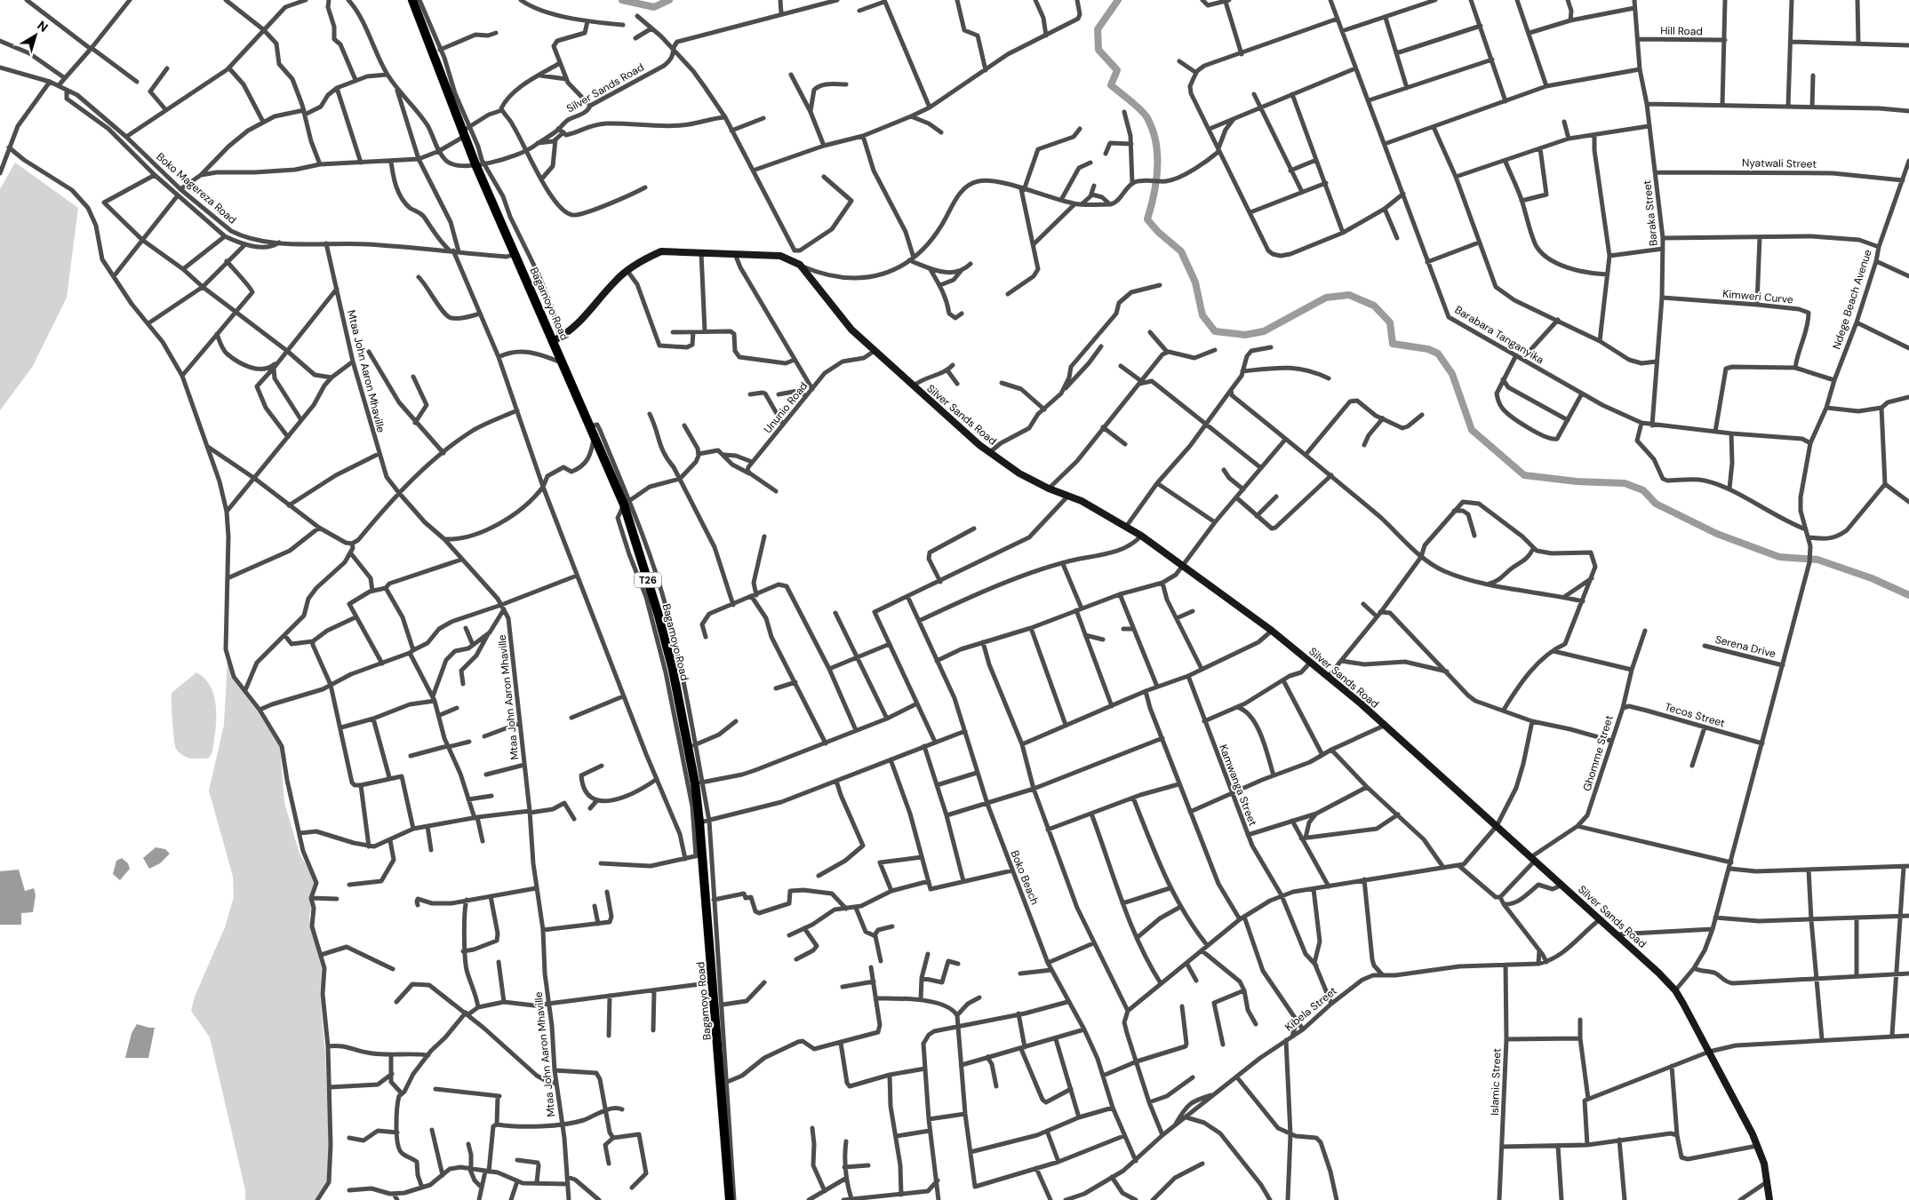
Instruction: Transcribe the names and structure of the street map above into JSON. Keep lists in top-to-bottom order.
{
  "streets": {
    "highway": ["Bagamoyo Road", "T26"],
    "street": [
      "Hill Road",
      "Silver Sands Road",
      "Nyatwali Street",
      "Boko Magereza Road",
      "Baraka Street",
      "Kimweri Curve",
      "Ndege Beach Avenue",
      "Barabara Tanganyika",
      "Mtaa John Aaron Mhaville",
      "Ununio Road",
      "Serena Drive",
      "Tecos Street",
      "Ghomme Street",
      "Kamwanga Street",
      "Boko Beach",
      "Kibela Street",
      "Islamic Street"
    ]
  },
  "crossings": [
    ["Hill Road", "Baraka Street"],
    ["Silver Sands Road", "Ndege Beach Avenue"],
    ["Silver Sands Road", "Bagamoyo Road"],
    ["Silver Sands Road", "Ununio Road"],
    ["Silver Sands Road", "Ghomme Street"],
    ["Silver Sands Road", "Kibela Street"],
    ["Nyatwali Street", "Baraka Street"],
    ["Nyatwali Street", "Ndege Beach Avenue"],
    ["Boko Magereza Road", "Bagamoyo Road"],
    ["Boko Magereza Road", "Mtaa John Aaron Mhaville"],
    ["Baraka Street", "Kimweri Curve"],
    ["Baraka Street", "Barabara Tanganyika"],
    ["Ndege Beach Avenue", "Barabara Tanganyika"],
    ["Ndege Beach Avenue", "Serena Drive"],
    ["Ndege Beach Avenue", "Tecos Street"],
    ["Tecos Street", "Ghomme Street"],
    ["Boko Beach", "Kibela Street"],
    ["Kibela Street", "Islamic Street"]
  ],
  "north": "top right"
}
